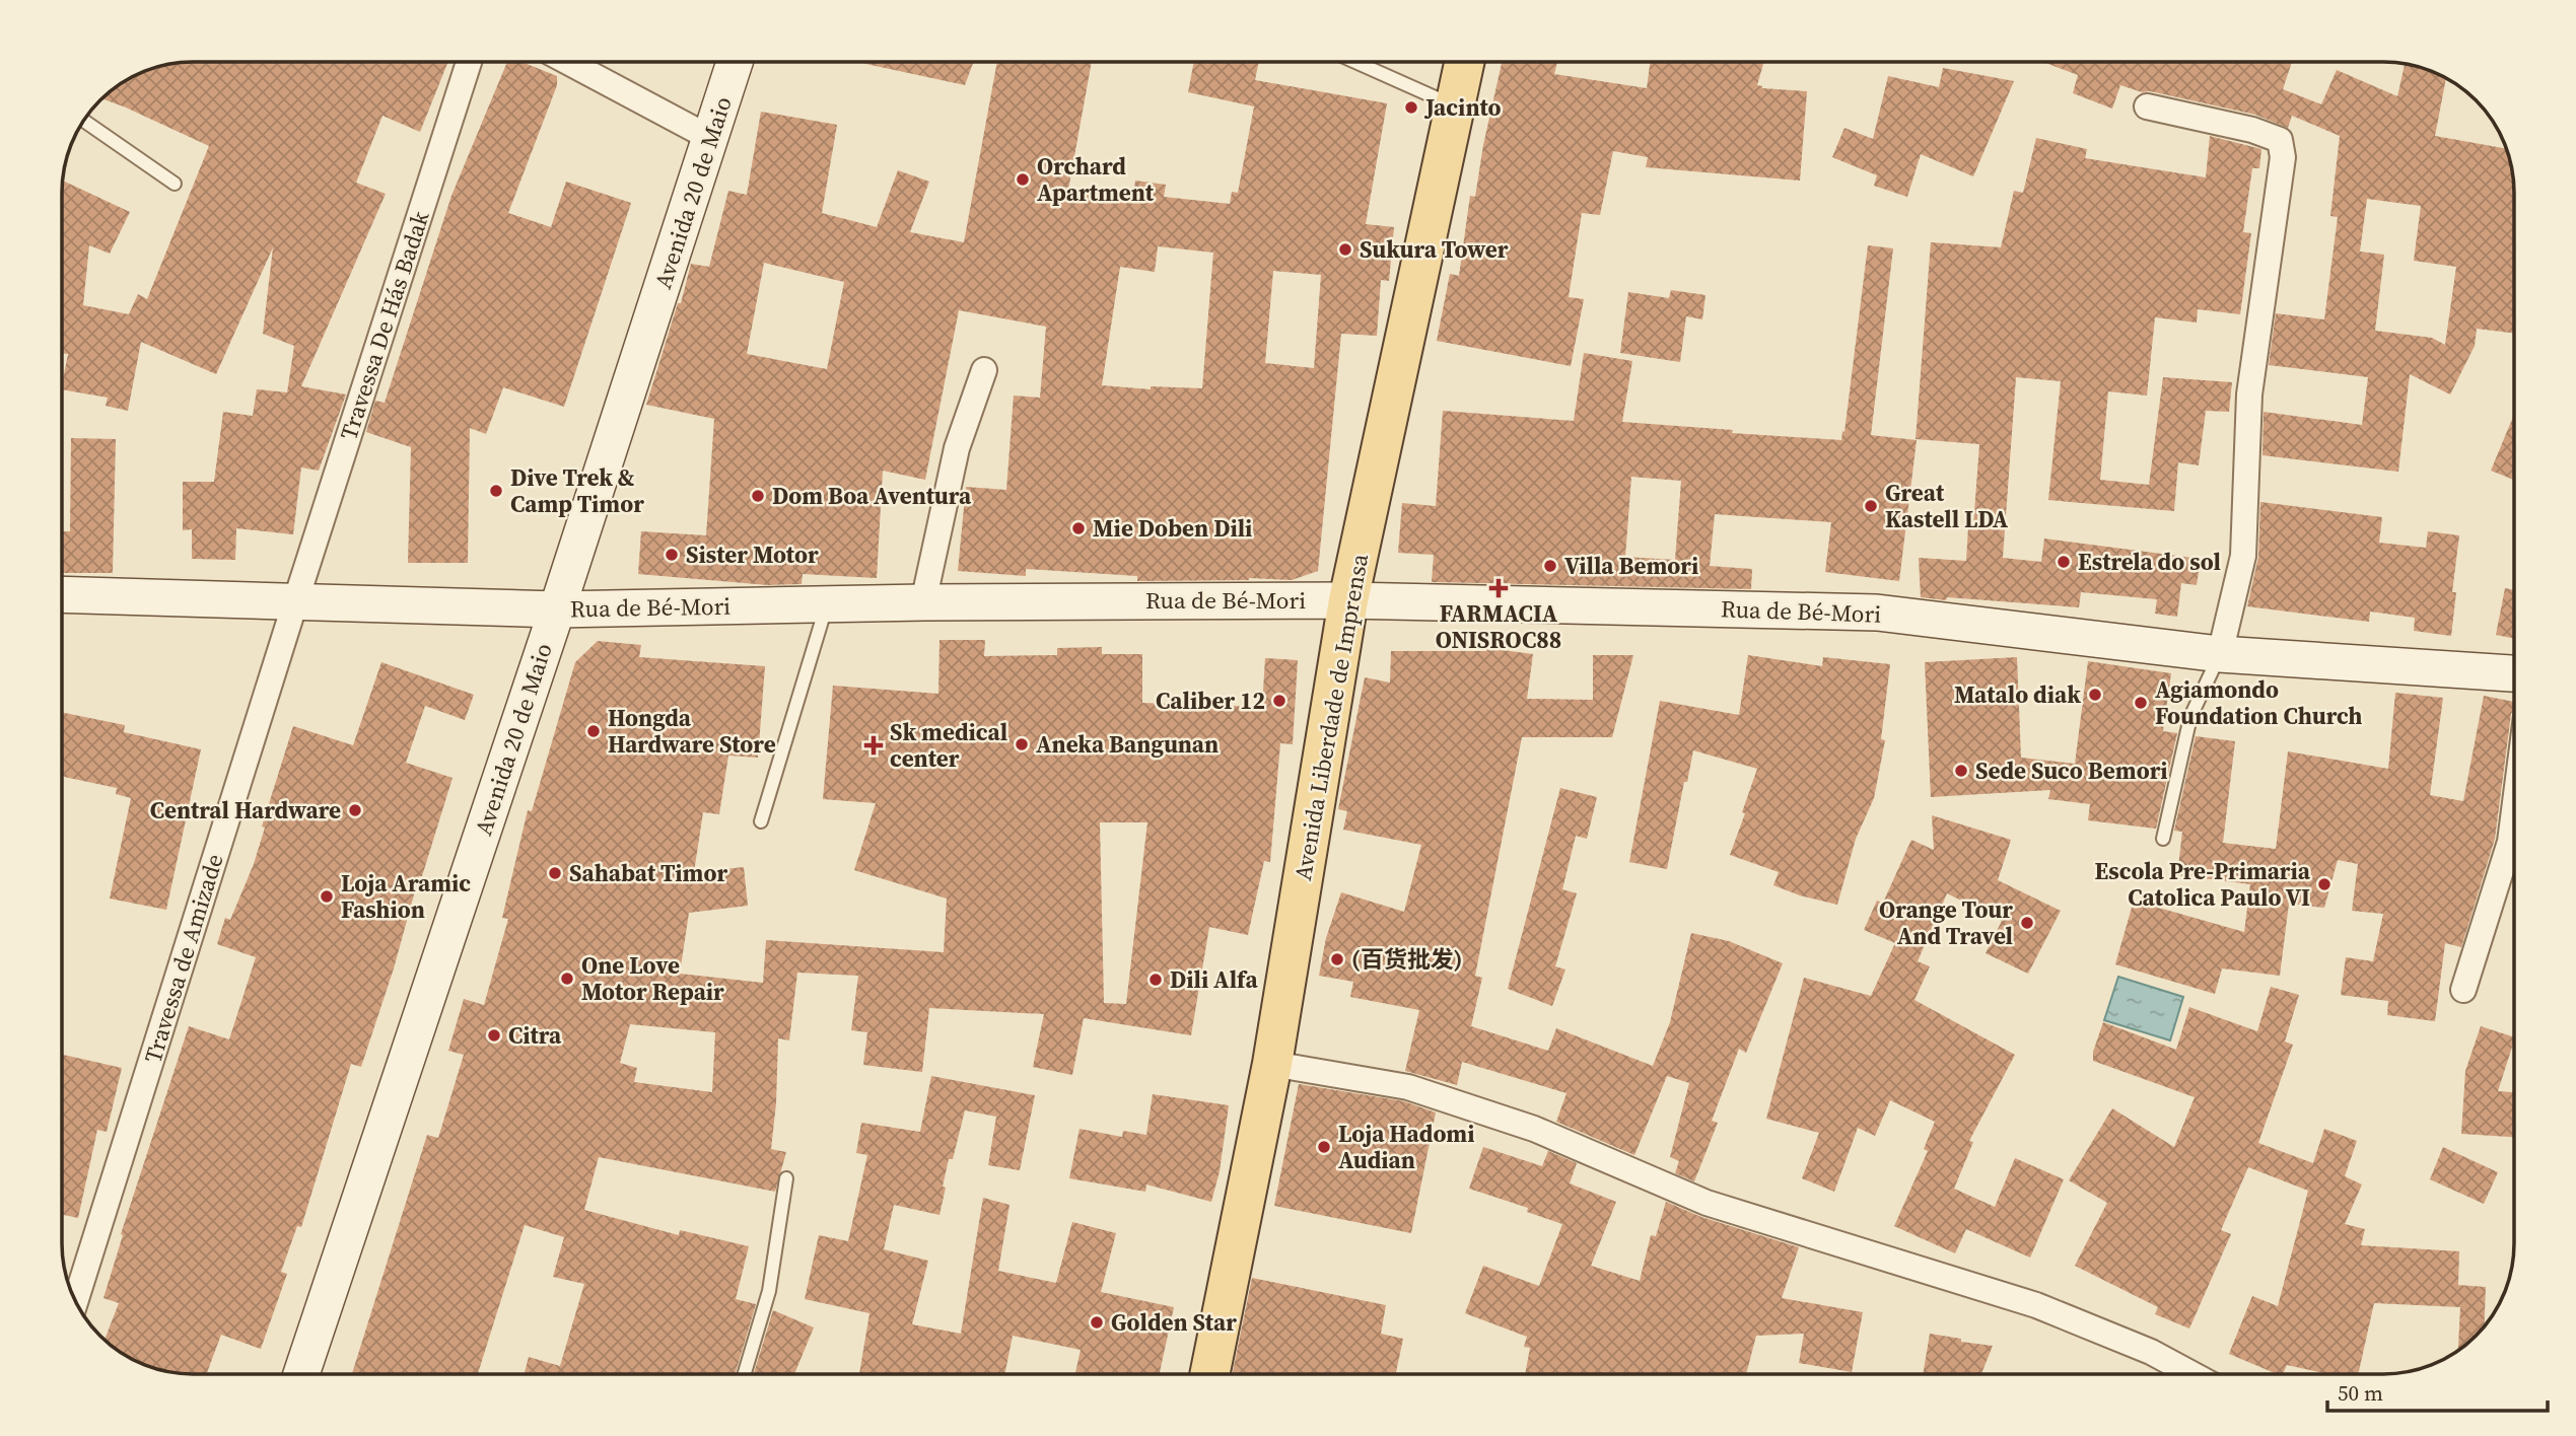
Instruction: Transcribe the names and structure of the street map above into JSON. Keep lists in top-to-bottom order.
{
  "streets": {
    "main road": ["Avenida 20 de Maio", "Rua de Bé-Mori", "Avenida Liberdade de Imprensa"],
    "street": ["Travessa De Hás Badak", "Travessa de Amizade"]
  },
  "crossings": [
    ["Avenida 20 de Maio", "Rua de Bé-Mori"],
    ["Travessa De Hás Badak", "Rua de Bé-Mori"],
    ["Travessa De Hás Badak", "Travessa de Amizade"],
    ["Rua de Bé-Mori", "Avenida Liberdade de Imprensa"],
    ["Rua de Bé-Mori", "Travessa de Amizade"]
  ],
  "places": {
    "other": [
      "Jacinto",
      "Orchard Apartment",
      "Sukura Tower",
      "Dive Trek & Camp Timor",
      "Dom Boa Aventura",
      "Great Kastell LDA",
      "Mie Doben Dili",
      "Sister Motor",
      "Estrela do sol",
      "Villa Bemori",
      "Matalo diak",
      "Caliber 12",
      "Agiamondo Foundation Church",
      "Hongda Hardware Store",
      "Aneka Bangunan",
      "Sede Suco Bemori",
      "Central Hardware",
      "Sahabat Timor",
      "Escola Pre-Primaria Catolica Paulo VI",
      "Loja Aramic Fashion",
      "Orange Tour And Travel",
      "(百货批发)",
      "One Love Motor Repair",
      "Dili Alfa",
      "Citra",
      "Loja Hadomi Audian",
      "Golden Star"
    ],
    "health": ["FARMACIA ONISROC88", "Sk medical center"]
  },
  "scale_bar": "50 m"
}
